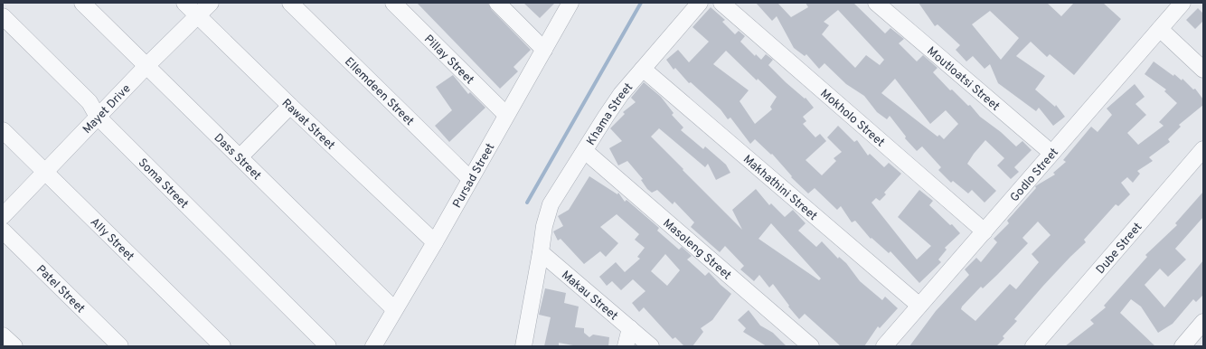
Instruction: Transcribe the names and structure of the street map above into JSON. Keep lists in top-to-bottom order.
{
  "streets": {
    "street": [
      "Pillay Street",
      "Moutloatsi Street",
      "Ellemdeen Street",
      "Mayet Drive",
      "Khama Street",
      "Mokholo Street",
      "Rawat Street",
      "Dass Street",
      "Pursad Street",
      "Godlo Street",
      "Soma Street",
      "Makhathini Street",
      "Ally Street",
      "Dube Street",
      "Masoleng Street",
      "Patel Street",
      "Makau Street"
    ]
  },
  "crossings": [
    ["Pillay Street", "Pursad Street"],
    ["Moutloatsi Street", "Godlo Street"],
    ["Ellemdeen Street", "Pursad Street"],
    ["Mayet Drive", "Rawat Street"],
    ["Mayet Drive", "Dass Street"],
    ["Mayet Drive", "Soma Street"],
    ["Mayet Drive", "Ally Street"],
    ["Khama Street", "Makhathini Street"],
    ["Khama Street", "Masoleng Street"],
    ["Khama Street", "Makau Street"],
    ["Mokholo Street", "Godlo Street"],
    ["Rawat Street", "Pursad Street"],
    ["Dass Street", "Pursad Street"],
    ["Godlo Street", "Makhathini Street"]
  ]
}
